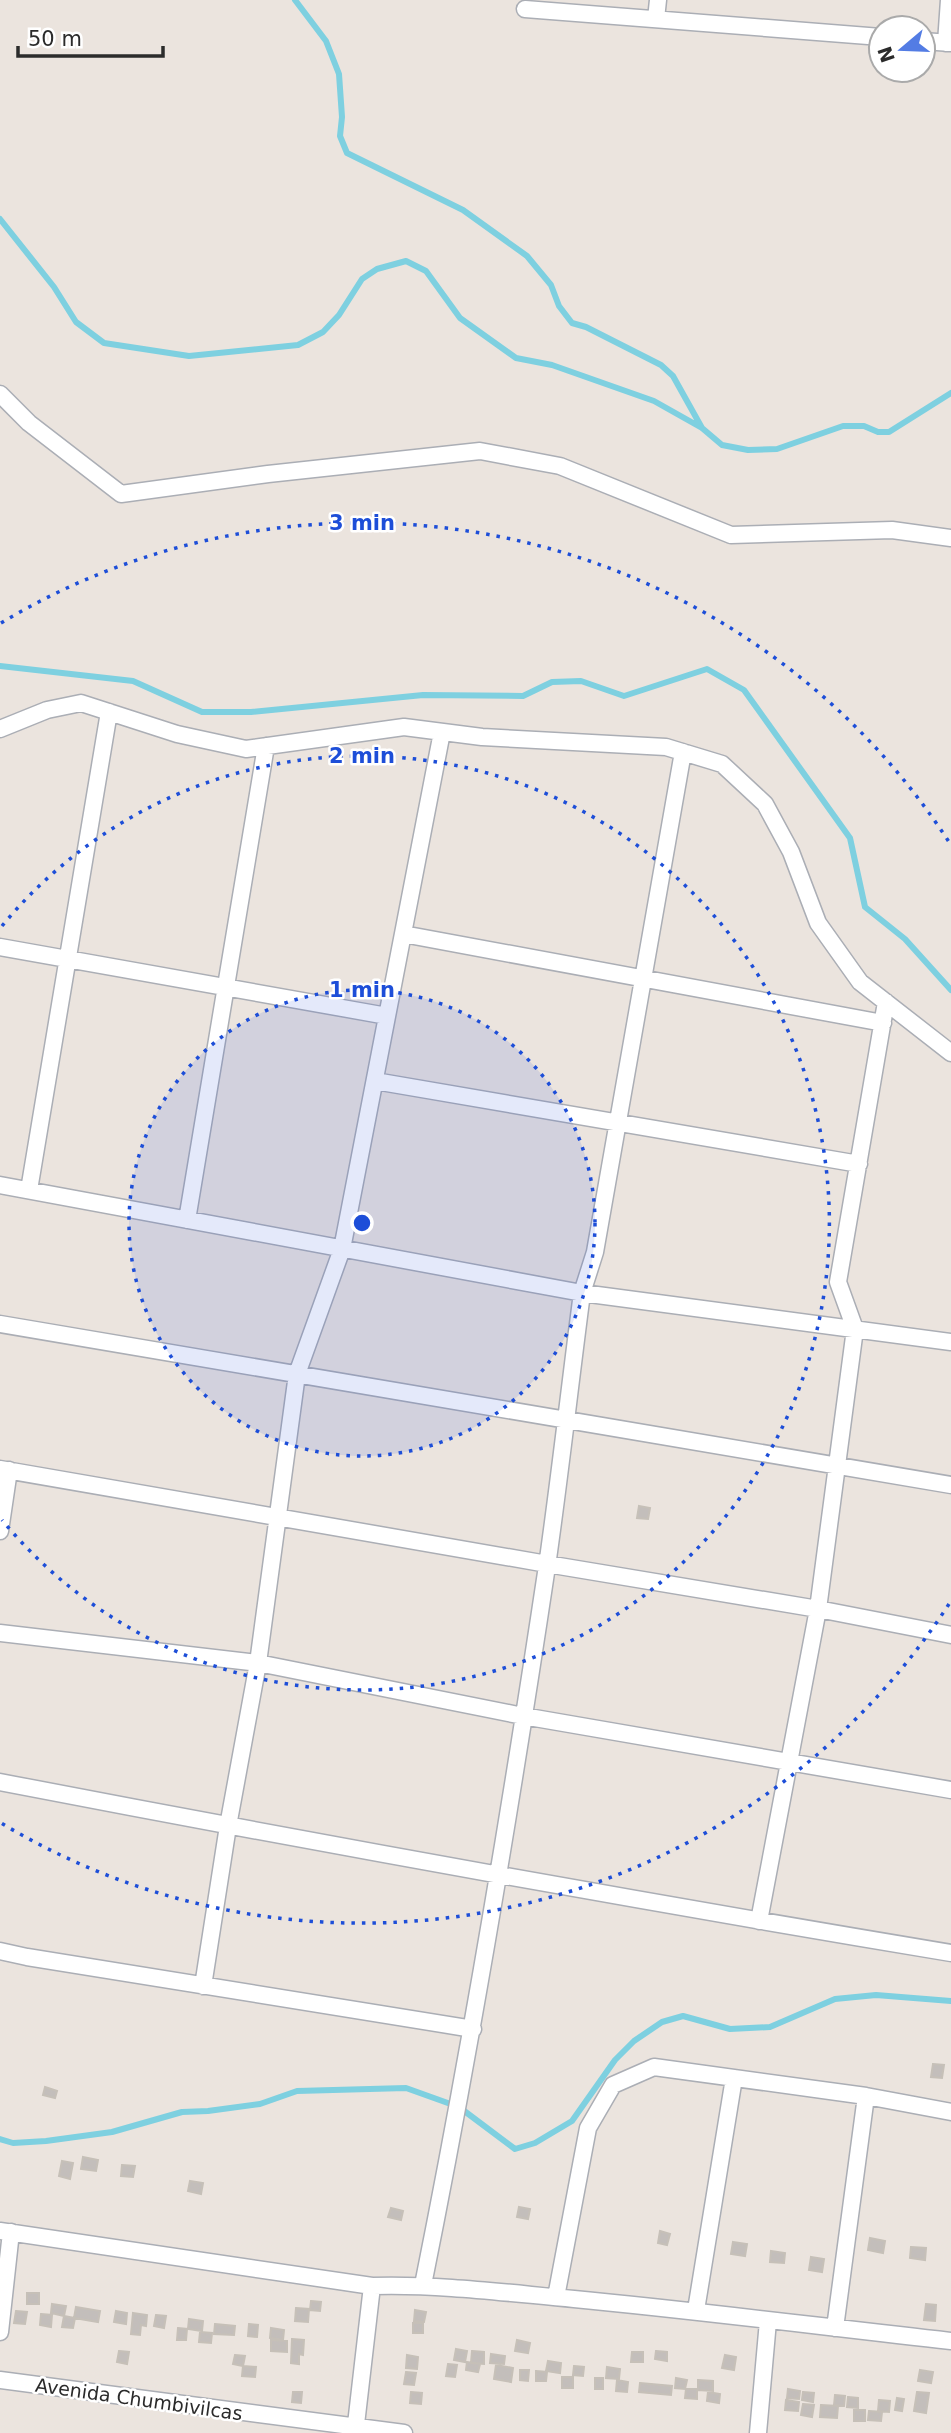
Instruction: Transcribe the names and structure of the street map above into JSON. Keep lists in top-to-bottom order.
{
  "streets": {
    "street": ["Avenida Chumbivilcas"]
  },
  "scale_bar": "50 m",
  "north": "left",
  "rings": ["3 min", "2 min", "1 min"]
}
